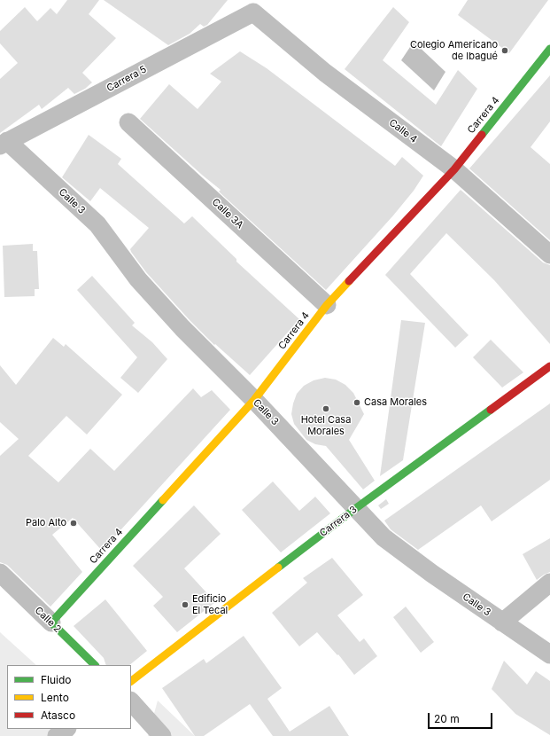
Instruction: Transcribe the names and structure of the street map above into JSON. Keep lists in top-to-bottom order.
{
  "streets": {
    "street": [
      "Carrera 5",
      "Carrera 4",
      "Calle 4",
      "Calle 3",
      "Calle 3A",
      "Carrera 3",
      "Calle 2"
    ]
  },
  "crossings": [
    ["Carrera 5", "Calle 4"],
    ["Carrera 5", "Calle 3"],
    ["Carrera 4", "Calle 4"],
    ["Carrera 4", "Calle 3"],
    ["Carrera 4", "Calle 3A"],
    ["Carrera 4", "Calle 2"],
    ["Calle 3", "Carrera 3"]
  ],
  "places": [
    "Colegio Americano de Ibagué",
    "Casa Morales",
    "Hotel Casa Morales",
    "Palo Alto",
    "Edificio El Tecal"
  ],
  "legend": ["Fluido", "Lento", "Atasco"],
  "scale_bar": "20 m"
}
